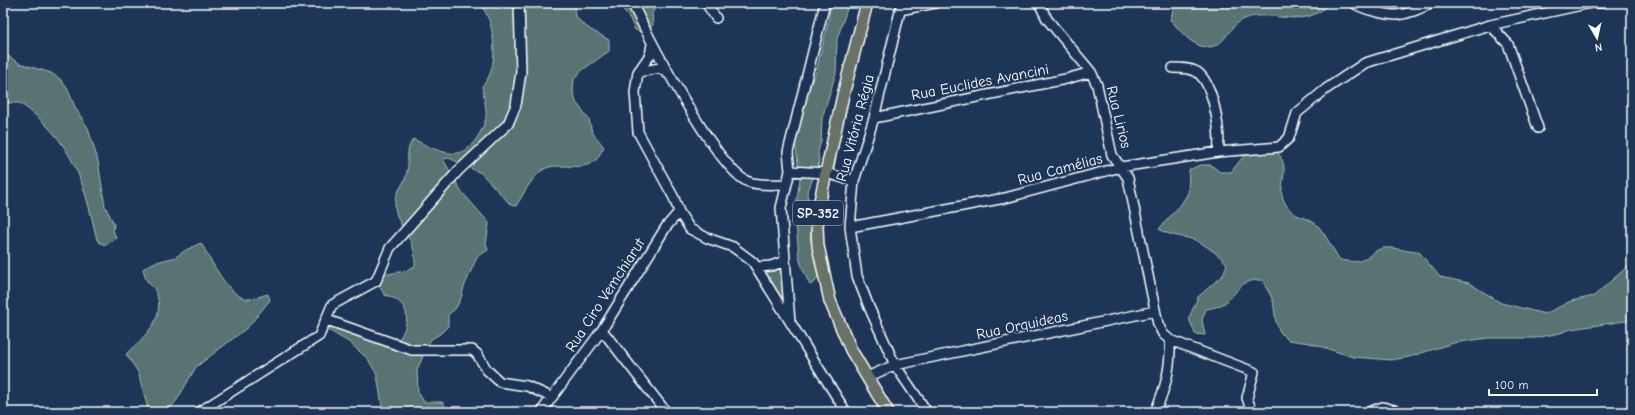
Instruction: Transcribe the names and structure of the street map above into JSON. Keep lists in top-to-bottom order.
{
  "streets": {
    "main road": ["SP-352"],
    "street": [
      "Rua Euclides Avancini",
      "Rua Lirios",
      "Rua Vitória Régia",
      "Rua Camélias",
      "Rua Ciro Vemchiarut",
      "Rua Orquideas"
    ]
  },
  "crossings": [
    ["Rua Euclides Avancini", "Rua Lirios"],
    ["Rua Euclides Avancini", "Rua Vitória Régia"],
    ["Rua Lirios", "Rua Camélias"],
    ["Rua Lirios", "Rua Orquideas"],
    ["Rua Vitória Régia", "Rua Camélias"],
    ["Rua Vitória Régia", "Rua Orquideas"],
    ["SP-352", "Rua Orquideas"]
  ],
  "scale_bar": "100 m",
  "north": "bottom"
}
